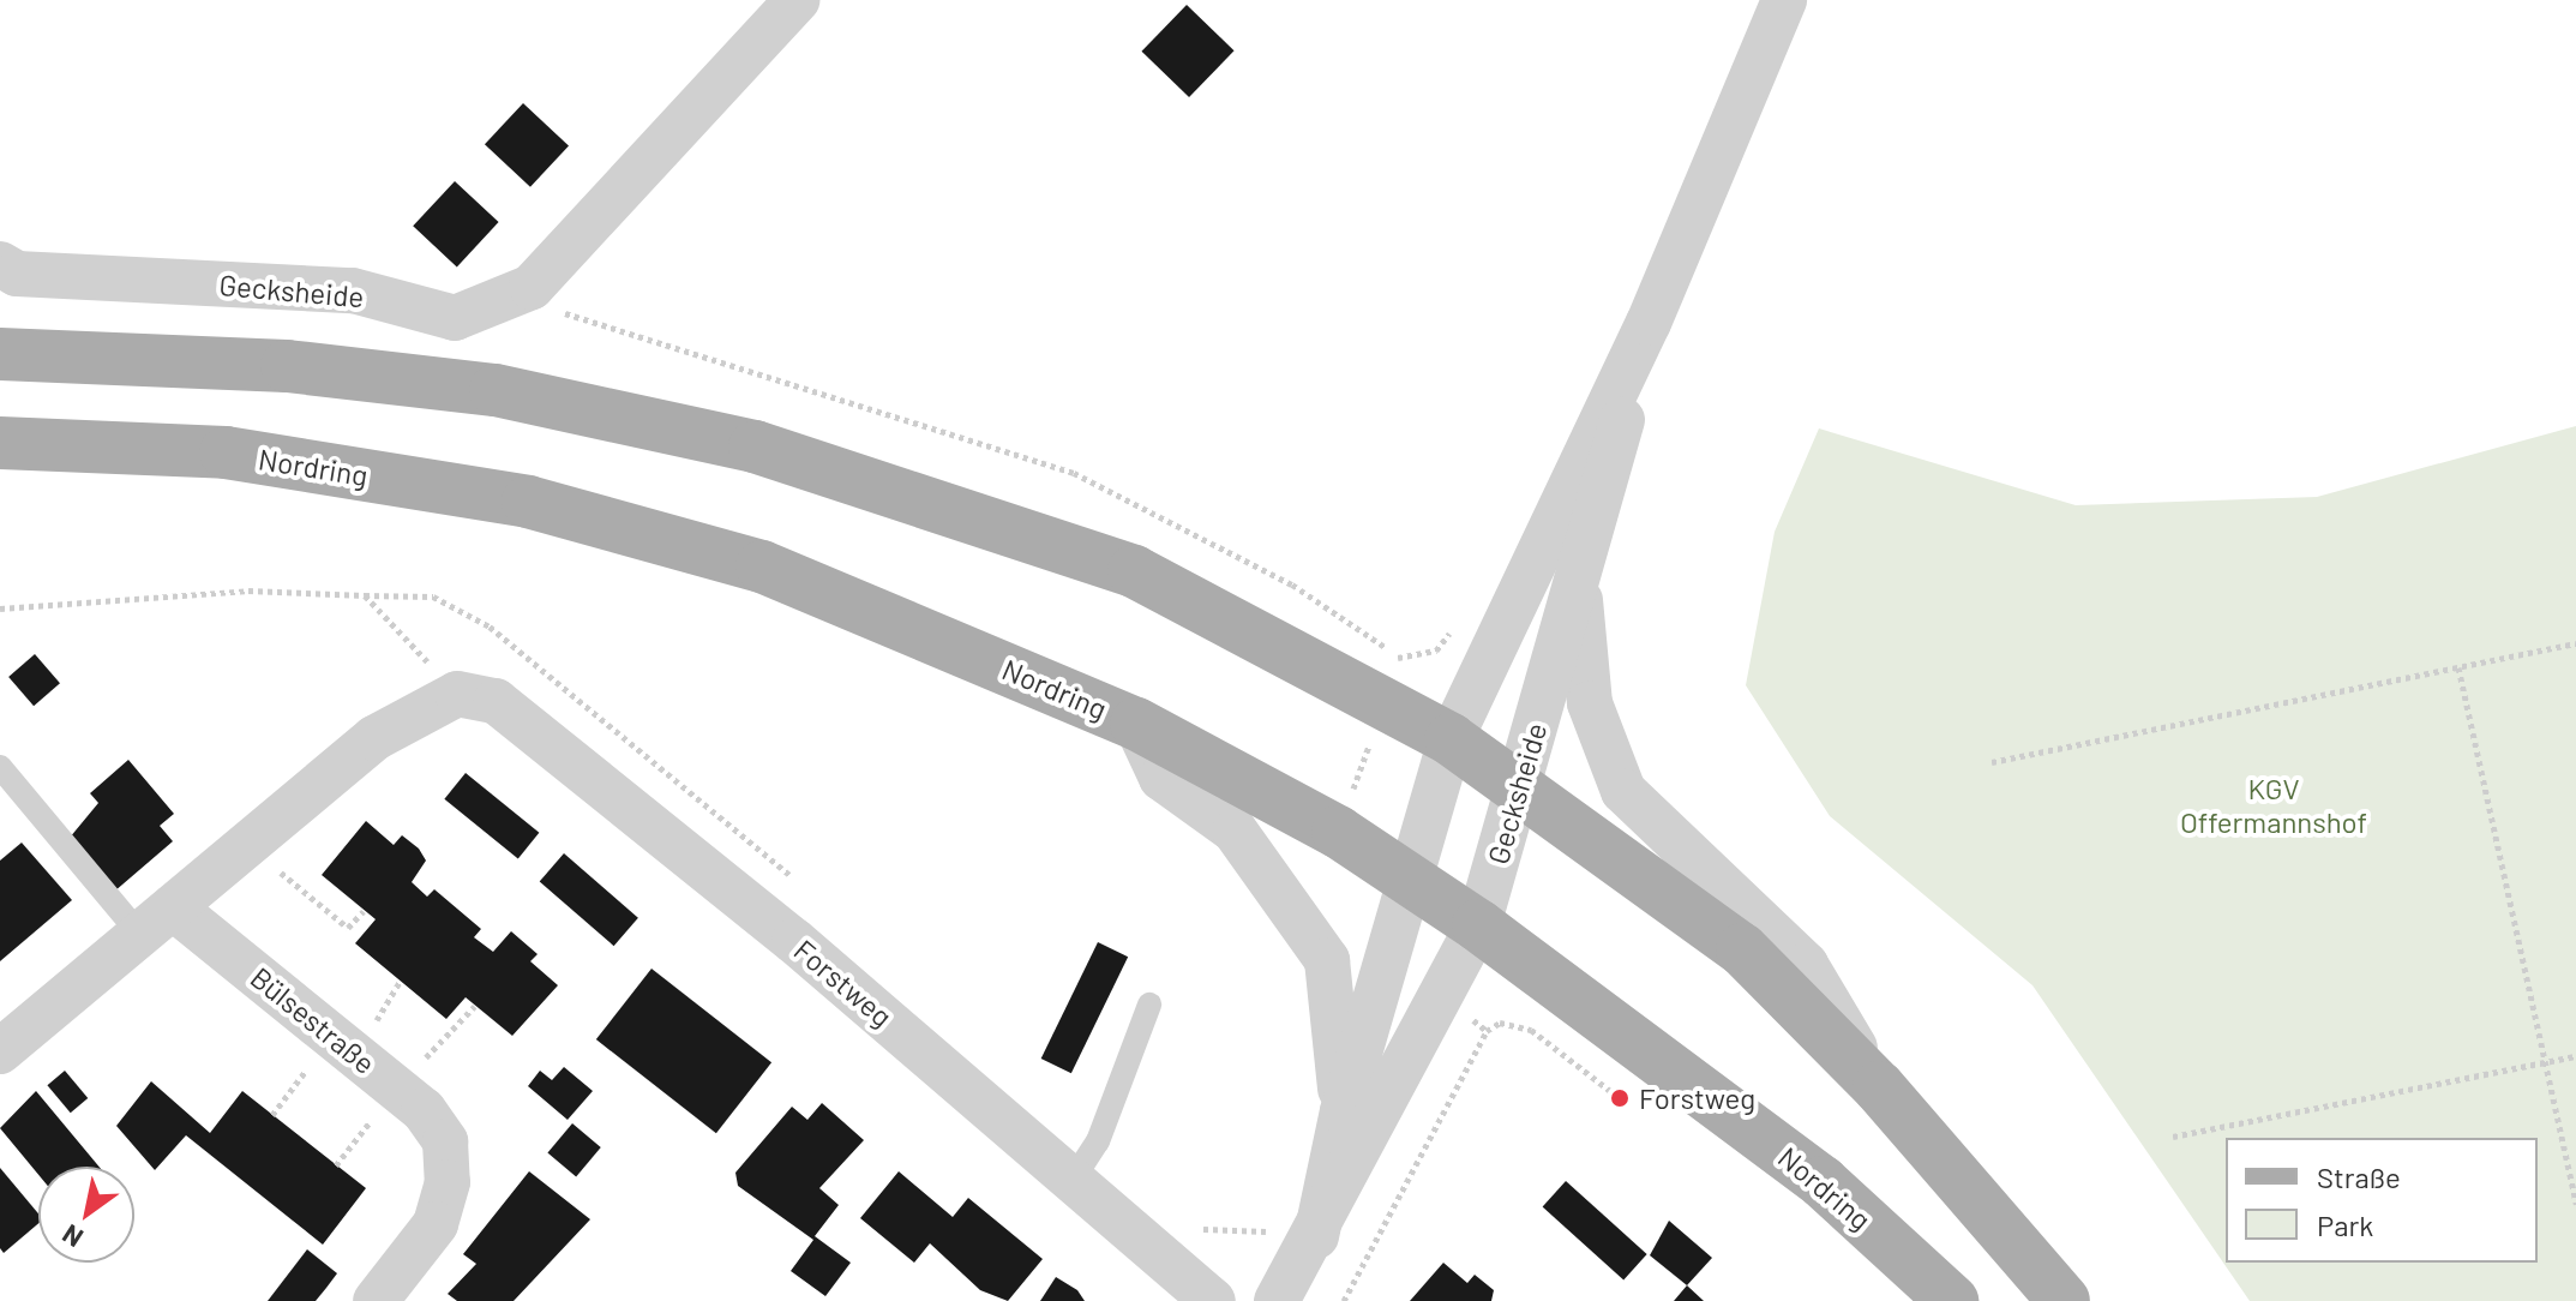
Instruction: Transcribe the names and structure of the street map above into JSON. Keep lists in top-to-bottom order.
{
  "streets": {
    "main road": ["Nordring"],
    "street": ["Gecksheide", "Forstweg", "Bülsestraße"]
  },
  "crossings": [
    ["Gecksheide", "Nordring"]
  ],
  "parks": ["KGV Offermannshof"],
  "places": ["Forstweg"],
  "legend": ["Straße", "Park"],
  "north": "bottom left"
}
